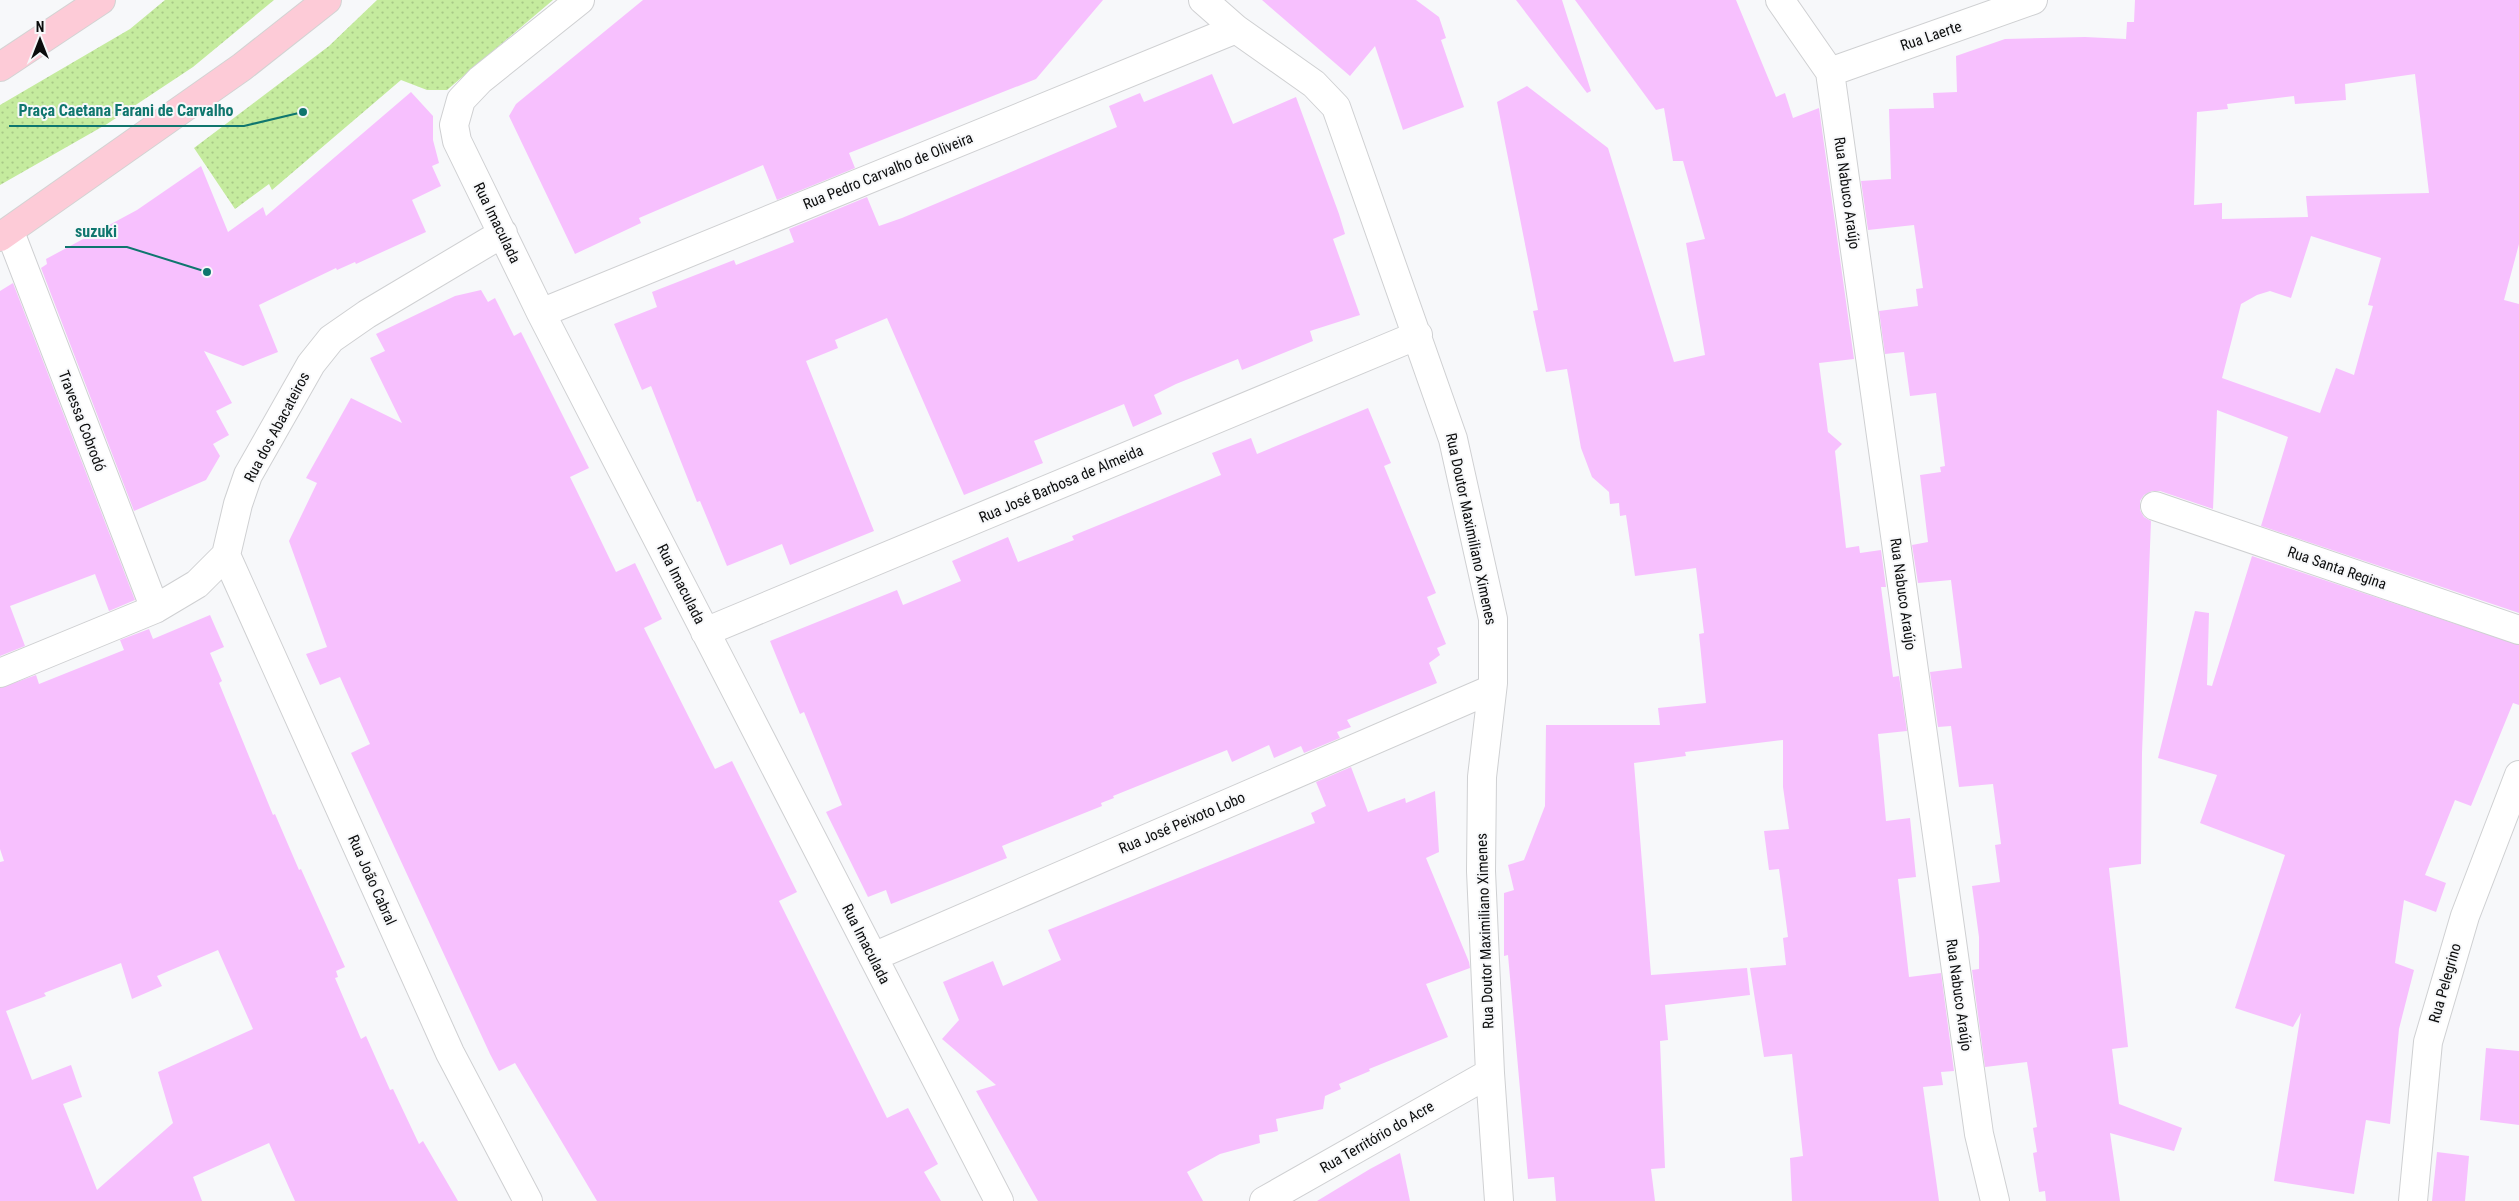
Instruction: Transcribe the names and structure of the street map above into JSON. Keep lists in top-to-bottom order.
{
  "streets": {
    "street": [
      "Rua Laerte",
      "Rua Pedro Carvalho de Oliveira",
      "Rua Nabuco Araújo",
      "Rua Imaculada",
      "Travessa Cobrodó",
      "Rua dos Abacateiros",
      "Rua José Barbosa de Almeida",
      "Rua Doutor Maximiliano Ximenes",
      "Rua Santa Regina",
      "Rua José Peixoto Lobo",
      "Rua João Cabral",
      "Rua Pelegrino",
      "Rua Território do Acre"
    ]
  },
  "crossings": [
    ["Rua Laerte", "Rua Nabuco Araújo"],
    ["Rua Pedro Carvalho de Oliveira", "Rua Imaculada"],
    ["Rua Pedro Carvalho de Oliveira", "Rua Doutor Maximiliano Ximenes"],
    ["Rua Imaculada", "Rua dos Abacateiros"],
    ["Rua Imaculada", "Rua José Barbosa de Almeida"],
    ["Rua Imaculada", "Rua José Peixoto Lobo"],
    ["Rua dos Abacateiros", "Rua João Cabral"],
    ["Rua José Barbosa de Almeida", "Rua Doutor Maximiliano Ximenes"],
    ["Rua Doutor Maximiliano Ximenes", "Rua José Peixoto Lobo"],
    ["Rua Doutor Maximiliano Ximenes", "Rua Território do Acre"]
  ],
  "places": ["Praça Caetana Farani de Carvalho", "suzuki"],
  "north": "top"
}
